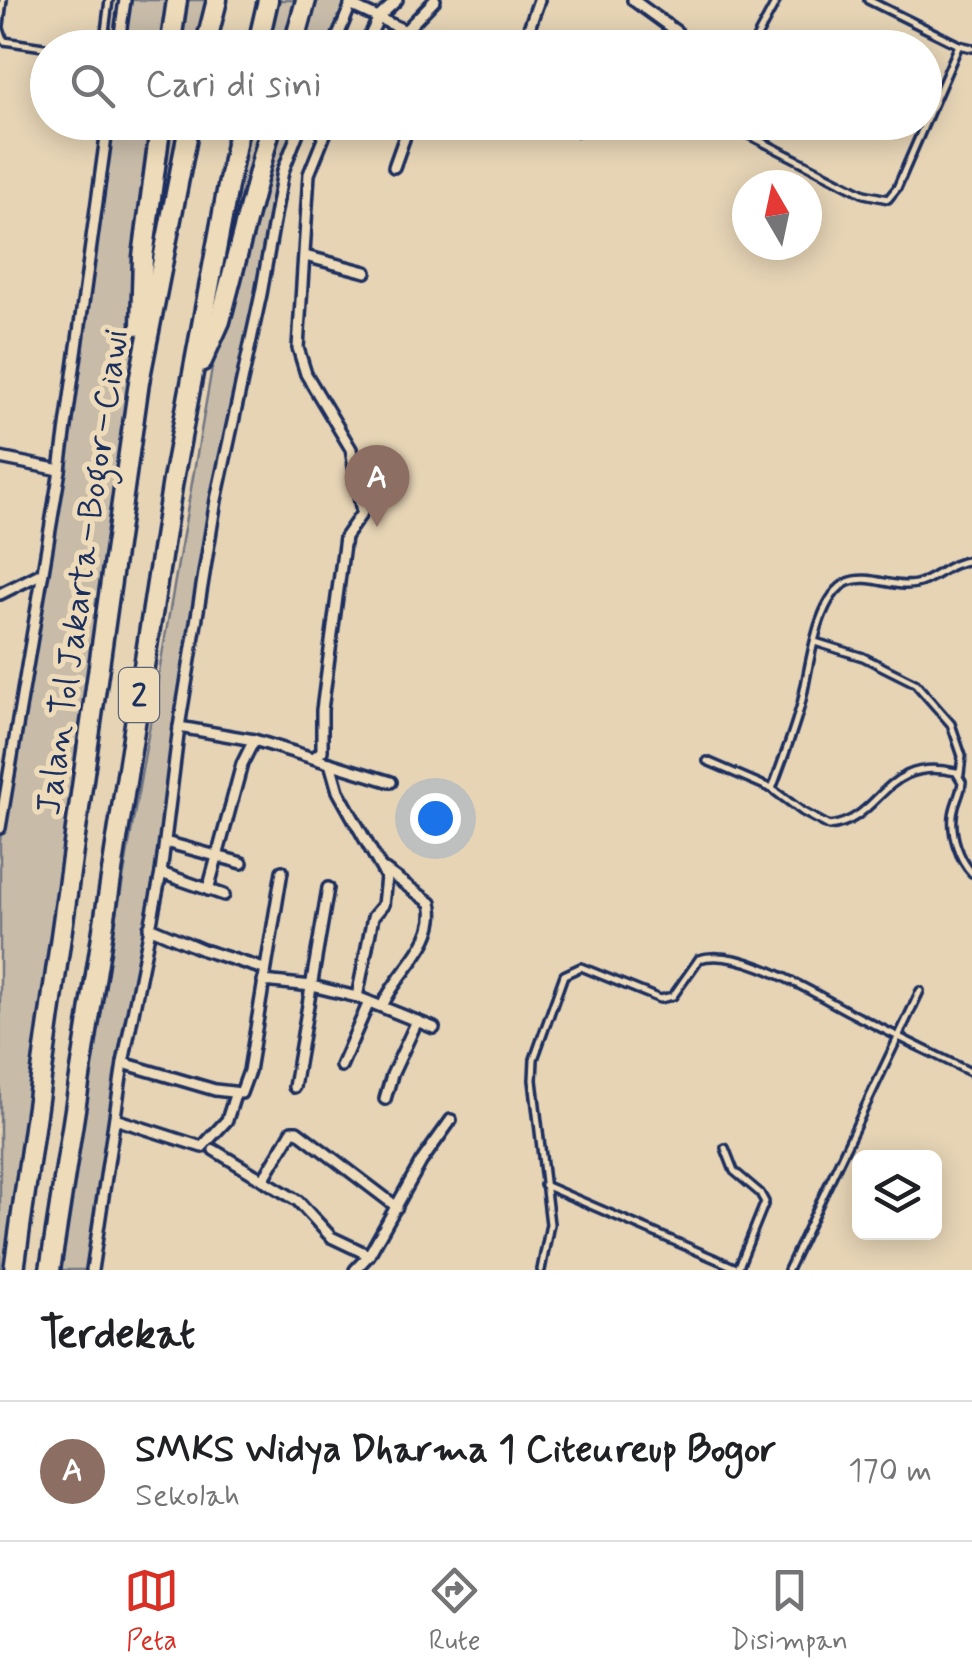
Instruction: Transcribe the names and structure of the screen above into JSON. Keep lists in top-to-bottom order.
{
  "streets": {
    "highway": ["Jalan Tol Jakarta–Bogor–Ciawi", "2"]
  },
  "north": "top",
  "page": {
    "search": "Cari di sini",
    "pins": "A",
    "heading": "Terdekat",
    "list": [
      {
        "mark": "A",
        "name": "SMKS Widya Dharma 1 Citeureup Bogor",
        "note": "Sekolah",
        "value": "170 m"
      }
    ],
    "nav": ["Peta", "Rute", "Disimpan"]
  }
}
